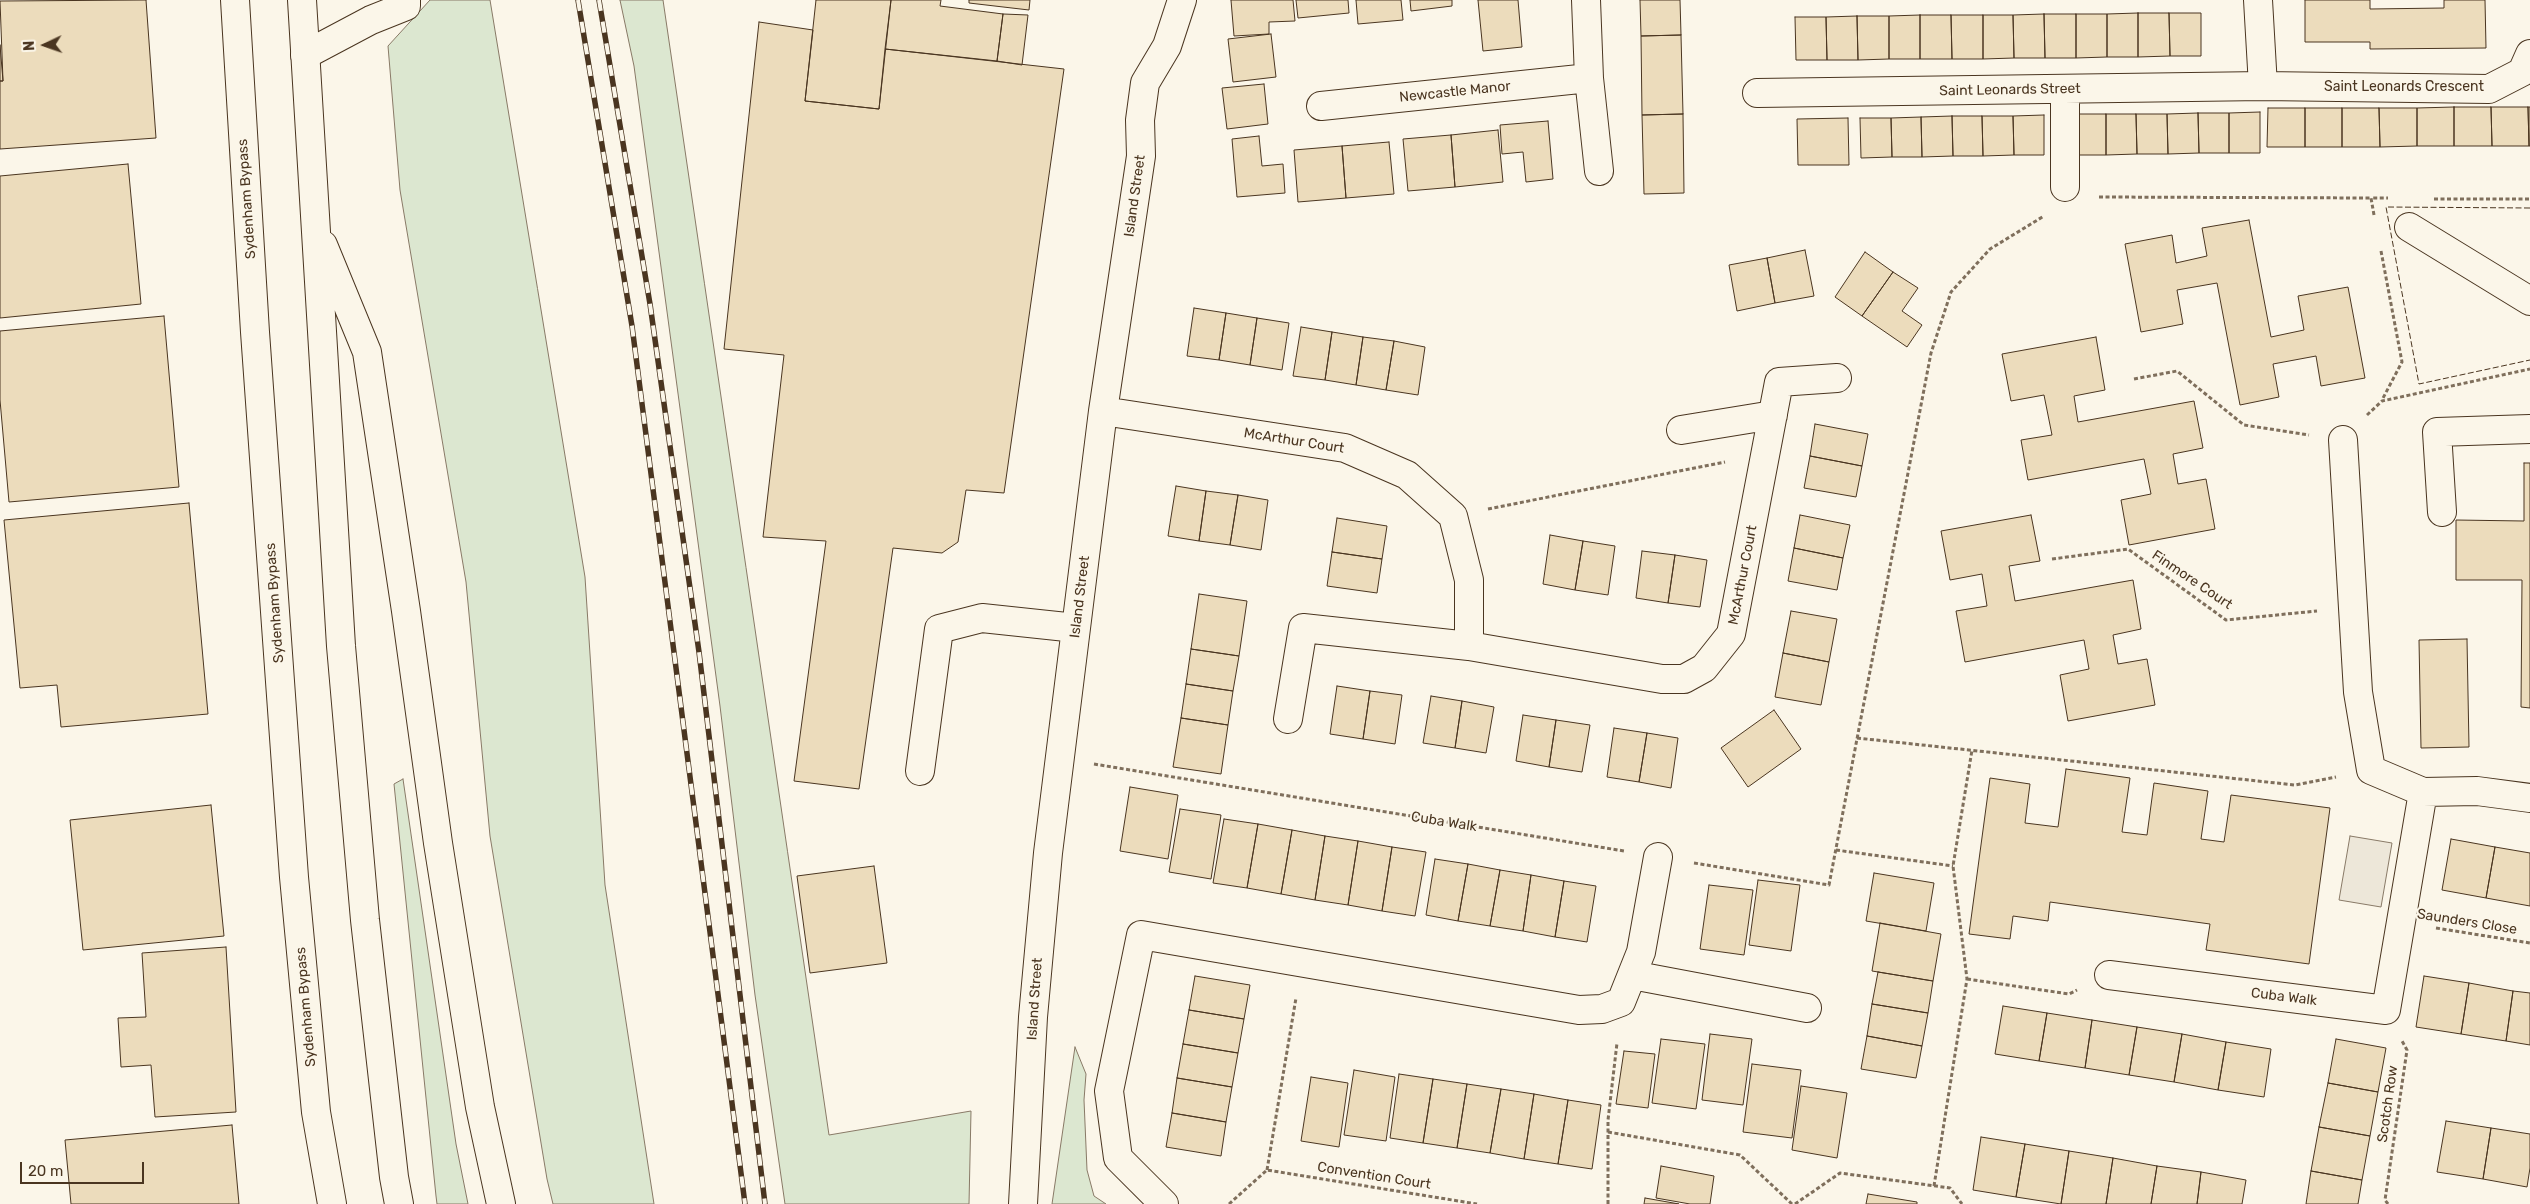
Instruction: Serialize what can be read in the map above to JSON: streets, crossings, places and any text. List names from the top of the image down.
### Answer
{
  "streets": {
    "main road": [
      "Saint Leonards Crescent",
      "Saint Leonards Street",
      "Newcastle Manor",
      "Island Street",
      "Sydenham Bypass",
      "McArthur Court",
      "Cuba Walk"
    ],
    "path": [
      "Finmore Court",
      "Saunders Close",
      "Scotch Row",
      "Convention Court"
    ]
  },
  "crossings": [
    ["Saint Leonards Crescent", "Saint Leonards Street"],
    ["Island Street", "McArthur Court"],
    ["Island Street", "Cuba Walk"],
    ["Cuba Walk", "Scotch Row"]
  ],
  "scale_bar": "20 m",
  "north": "left"
}
